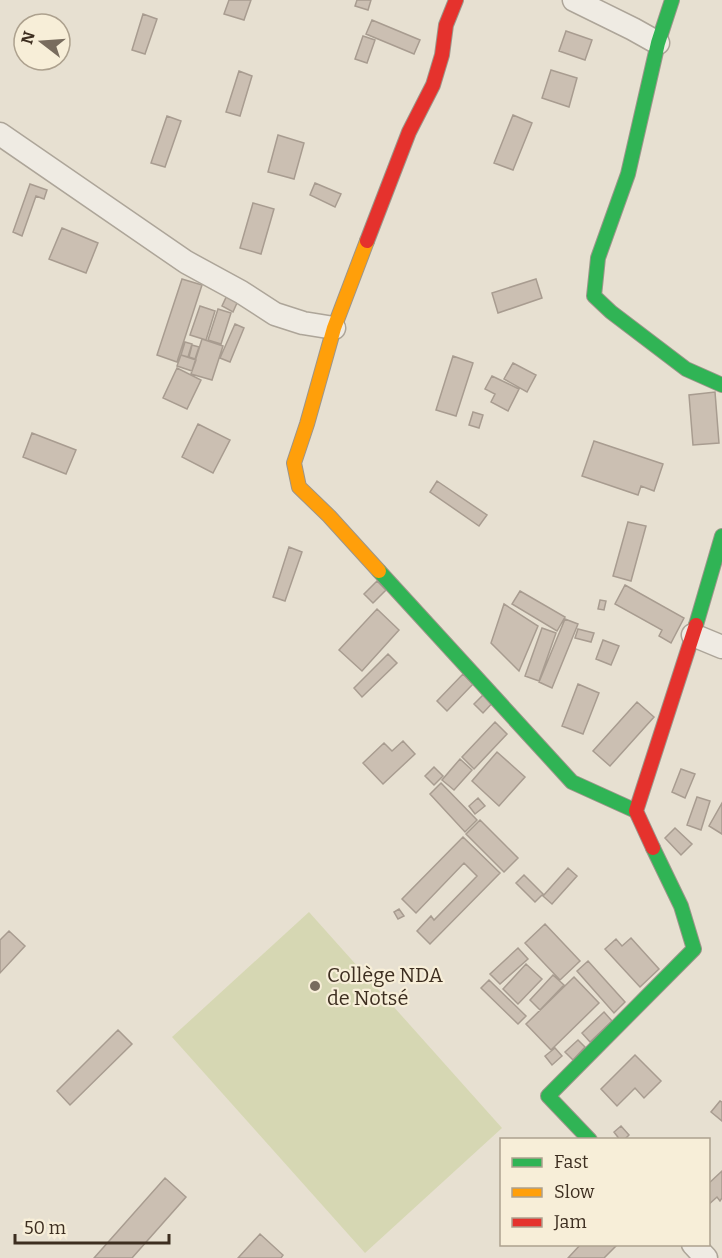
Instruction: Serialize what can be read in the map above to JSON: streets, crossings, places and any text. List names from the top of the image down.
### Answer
{
  "places": ["Collège NDA de Notsé"],
  "legend": ["Fast", "Slow", "Jam"],
  "scale_bar": "50 m",
  "north": "left"
}
